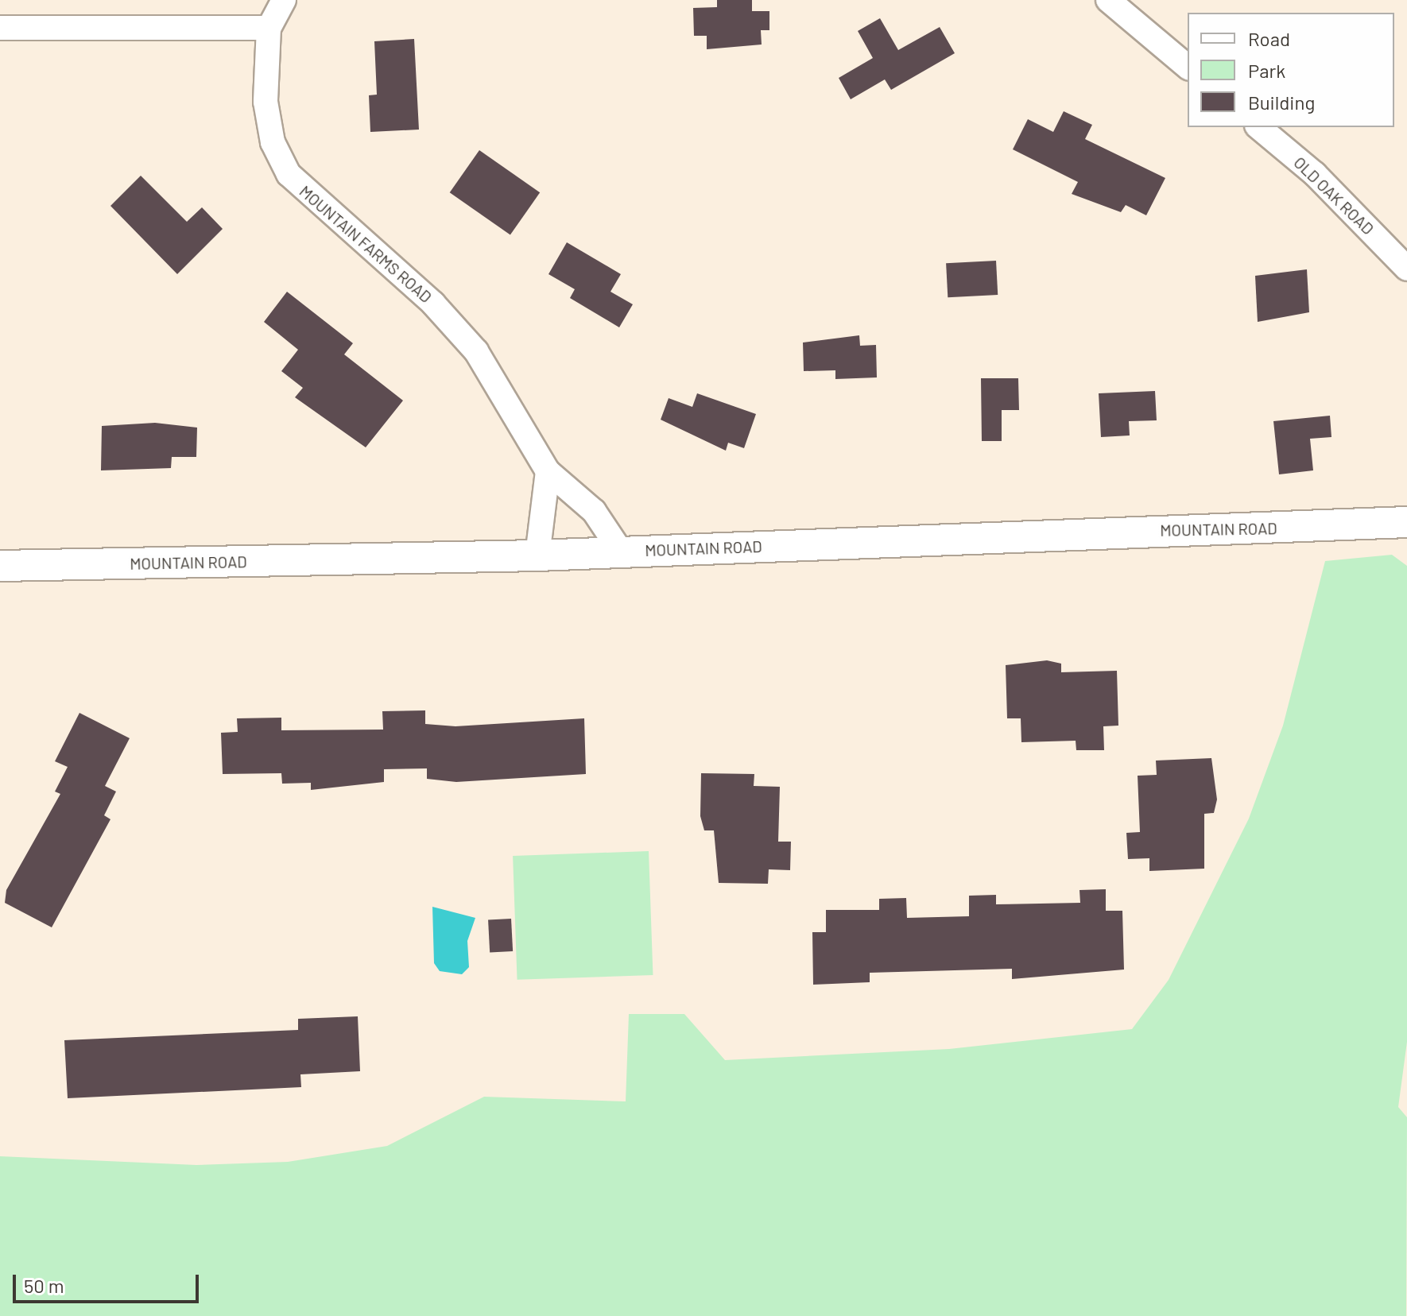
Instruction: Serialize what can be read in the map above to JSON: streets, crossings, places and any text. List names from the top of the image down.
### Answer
{
  "streets": {
    "main road": ["MOUNTAIN ROAD"],
    "street": ["OLD OAK ROAD", "MOUNTAIN FARMS ROAD"]
  },
  "crossings": [
    ["MOUNTAIN FARMS ROAD", "MOUNTAIN ROAD"]
  ],
  "legend": ["Road", "Park", "Building"],
  "scale_bar": "50 m"
}
